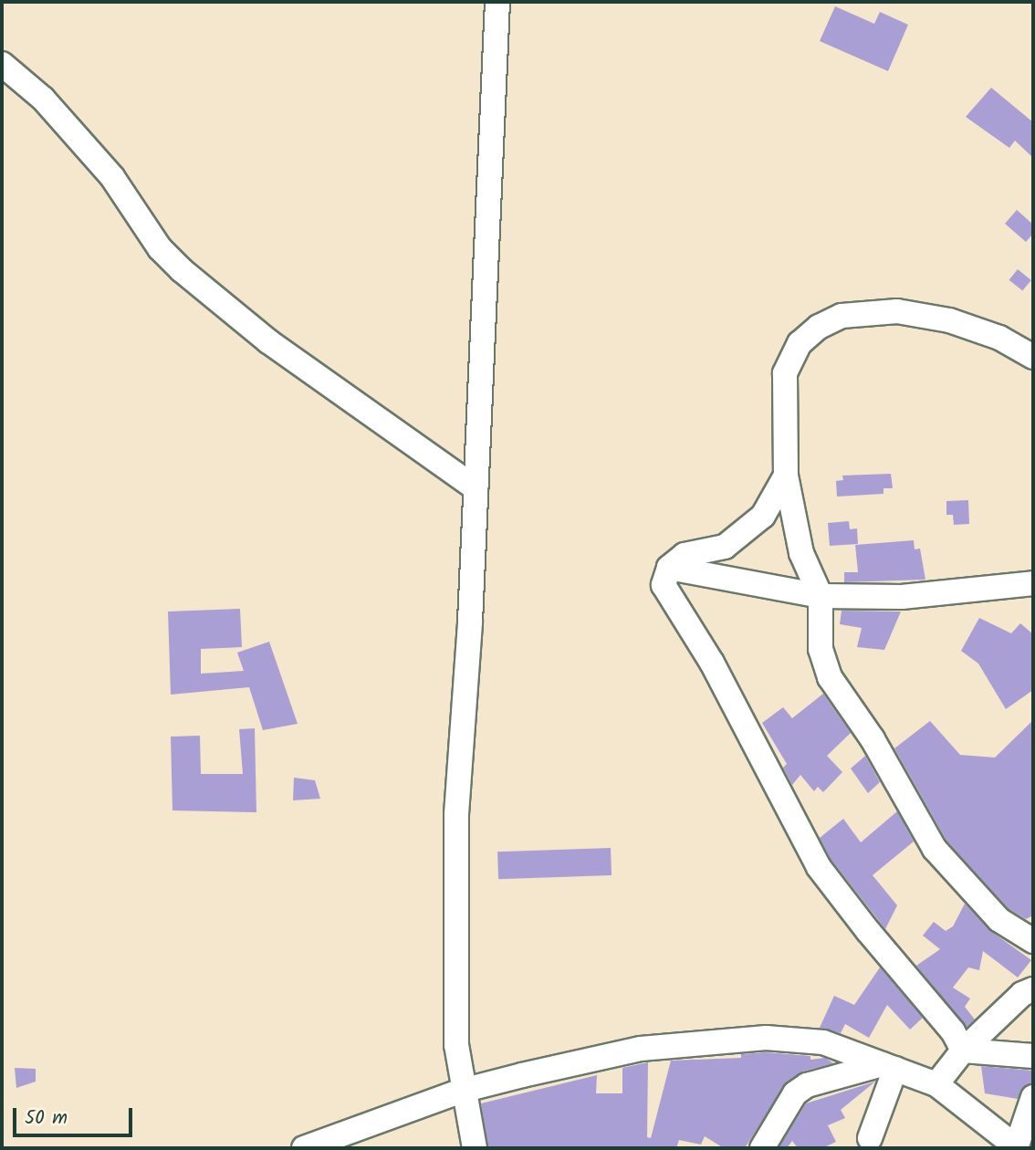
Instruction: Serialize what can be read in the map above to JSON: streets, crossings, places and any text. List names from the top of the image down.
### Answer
{
  "scale_bar": "50 m"
}
